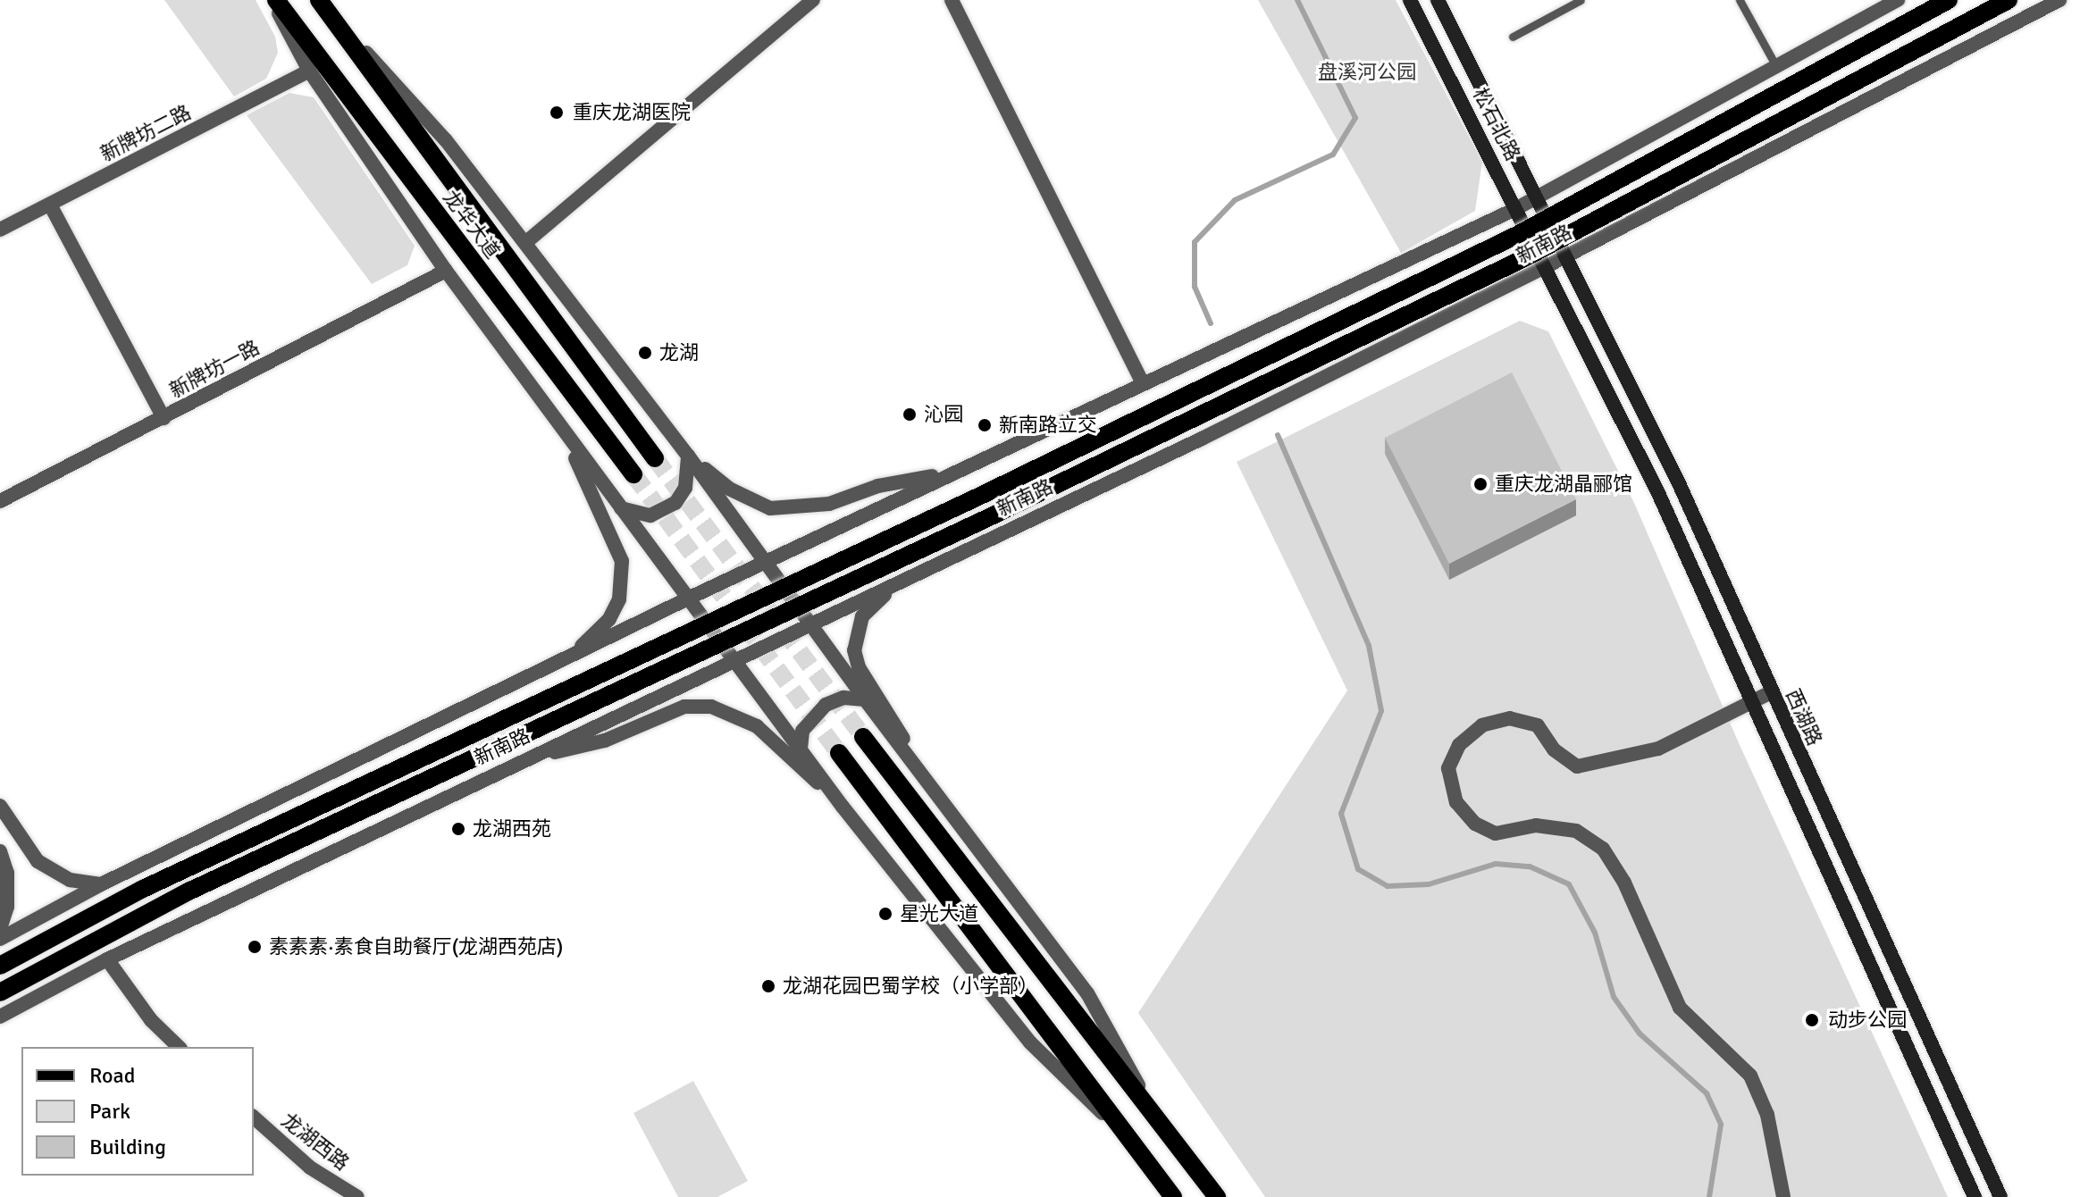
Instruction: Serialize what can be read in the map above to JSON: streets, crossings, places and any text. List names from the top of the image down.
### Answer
{
  "streets": {
    "main road": [
      "松石北路",
      "龙华大道",
      "新南路",
      "西湖路"
    ],
    "street": ["新牌坊二路", "新牌坊一路", "龙湖西路"]
  },
  "crossings": [
    ["松石北路", "新南路"],
    ["松石北路", "西湖路"],
    ["新南路", "西湖路"]
  ],
  "parks": ["盘溪河公园"],
  "places": [
    "重庆龙湖医院",
    "龙湖",
    "沁园",
    "新南路立交",
    "重庆龙湖晶郦馆",
    "龙湖西苑",
    "星光大道",
    "素素素·素食自助餐厅(龙湖西苑店)",
    "龙湖花园巴蜀学校（小学部）",
    "动步公园"
  ],
  "legend": ["Road", "Park", "Building"]
}
